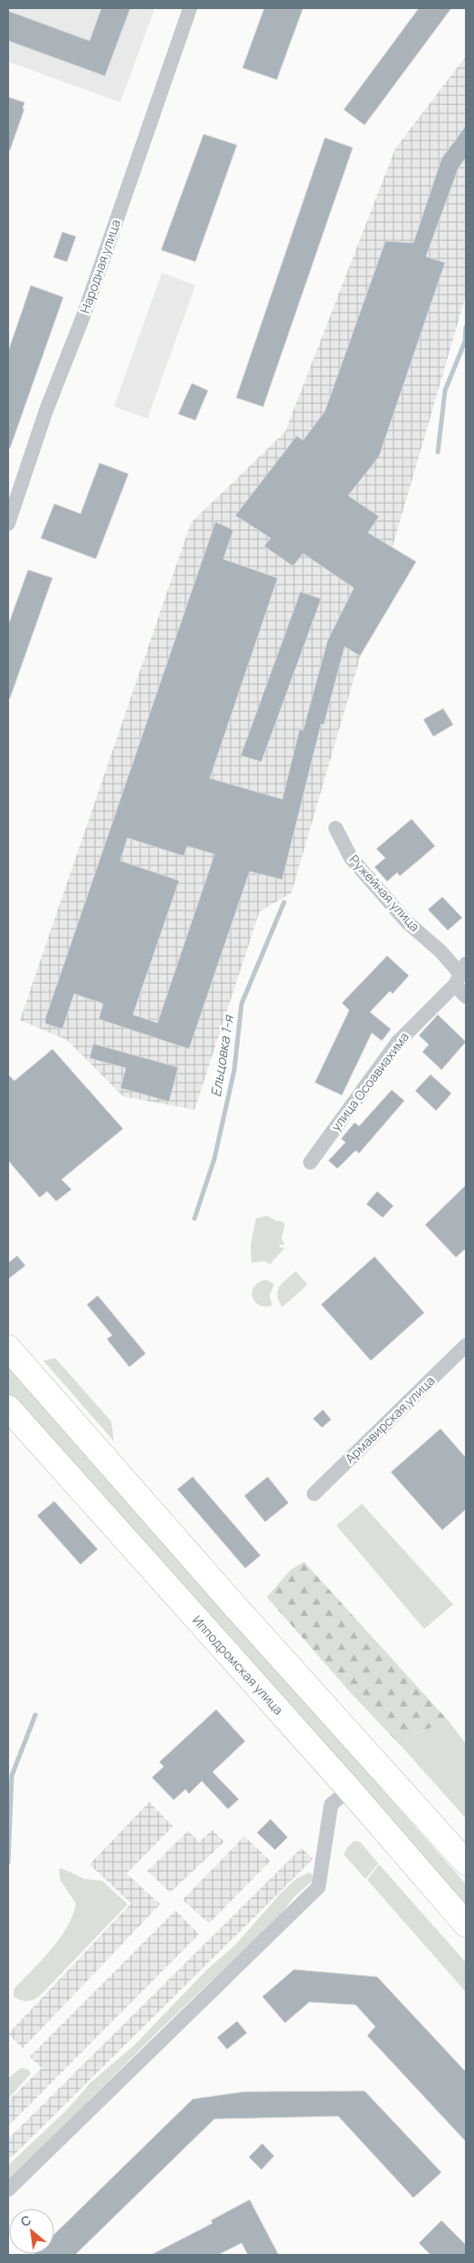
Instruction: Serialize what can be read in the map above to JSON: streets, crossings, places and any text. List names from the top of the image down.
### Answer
{
  "streets": {
    "highway": ["Ипподромская улица"],
    "street": [
      "Народная улица",
      "Ружейная улица",
      "улица Осоавиахима",
      "Армавирская улица"
    ]
  },
  "crossings": [
    ["Ружейная улица", "улица Осоавиахима"]
  ],
  "water": ["Ельцовка 1-я"],
  "north": "top left"
}
